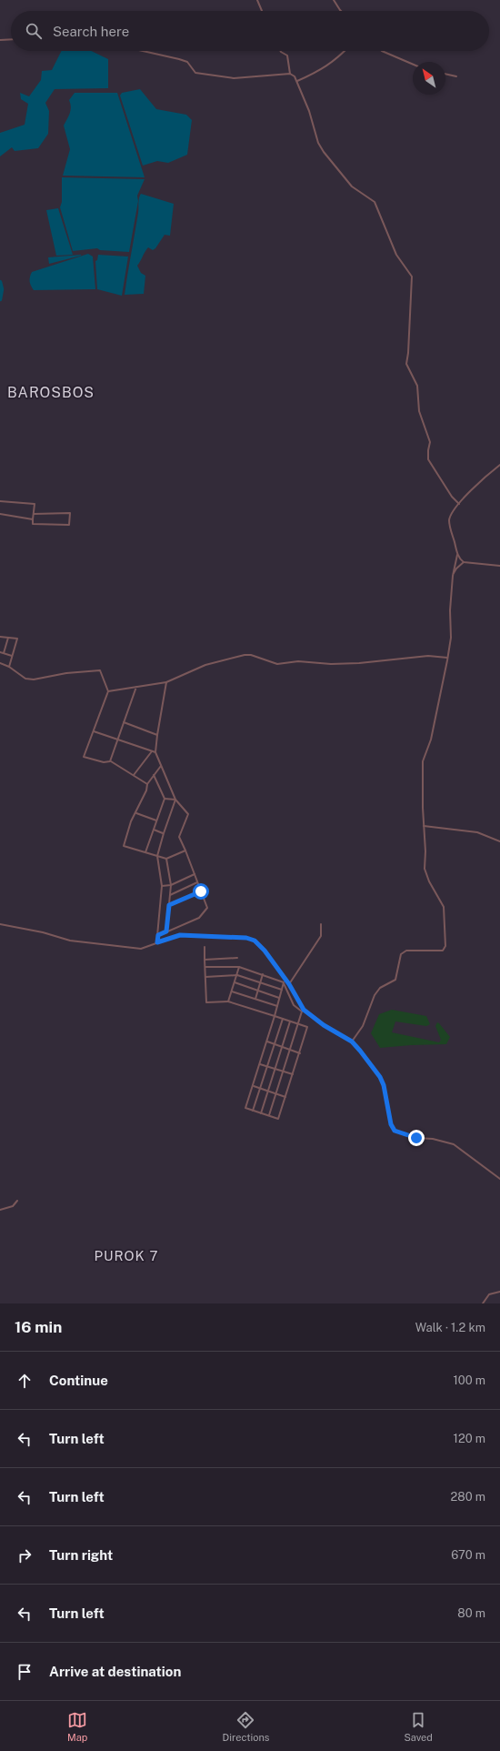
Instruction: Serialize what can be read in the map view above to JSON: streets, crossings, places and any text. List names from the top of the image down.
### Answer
{
  "districts": ["BAROSBOS", "PUROK 7"],
  "north": "top left",
  "page": {
    "search": "Search here",
    "heading": ["16 min", "Walk · 1.2 km"],
    "list": [
      ["Continue", "100 m"],
      ["Turn left", "120 m"],
      ["Turn left", "280 m"],
      ["Turn right", "670 m"],
      ["Turn left", "80 m"],
      "Arrive at destination"
    ],
    "nav": ["Map", "Directions", "Saved"]
  }
}
